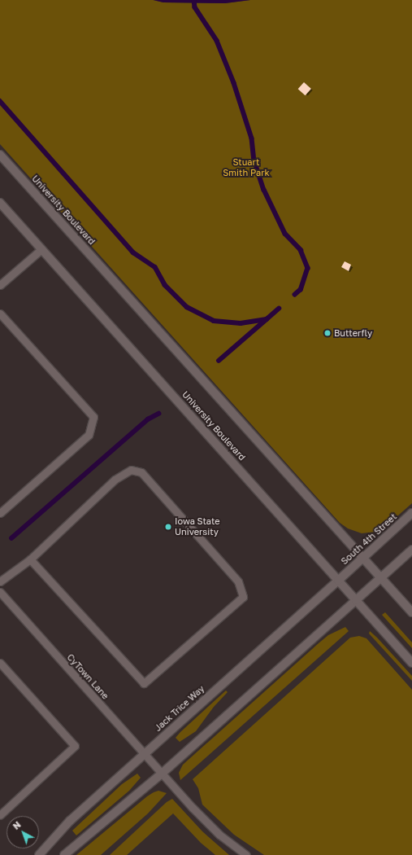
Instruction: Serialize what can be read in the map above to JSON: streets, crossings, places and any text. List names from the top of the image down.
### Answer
{
  "streets": {
    "main road": ["University Boulevard", "South 4th Street", "Jack Trice Way"],
    "lane": ["CyTown Lane"]
  },
  "crossings": [
    ["University Boulevard", "South 4th Street"],
    ["University Boulevard", "Jack Trice Way"],
    ["South 4th Street", "Jack Trice Way"],
    ["CyTown Lane", "Jack Trice Way"]
  ],
  "parks": ["Stuart Smith Park"],
  "places": ["Butterfly", "Iowa State University"],
  "north": "top left"
}
